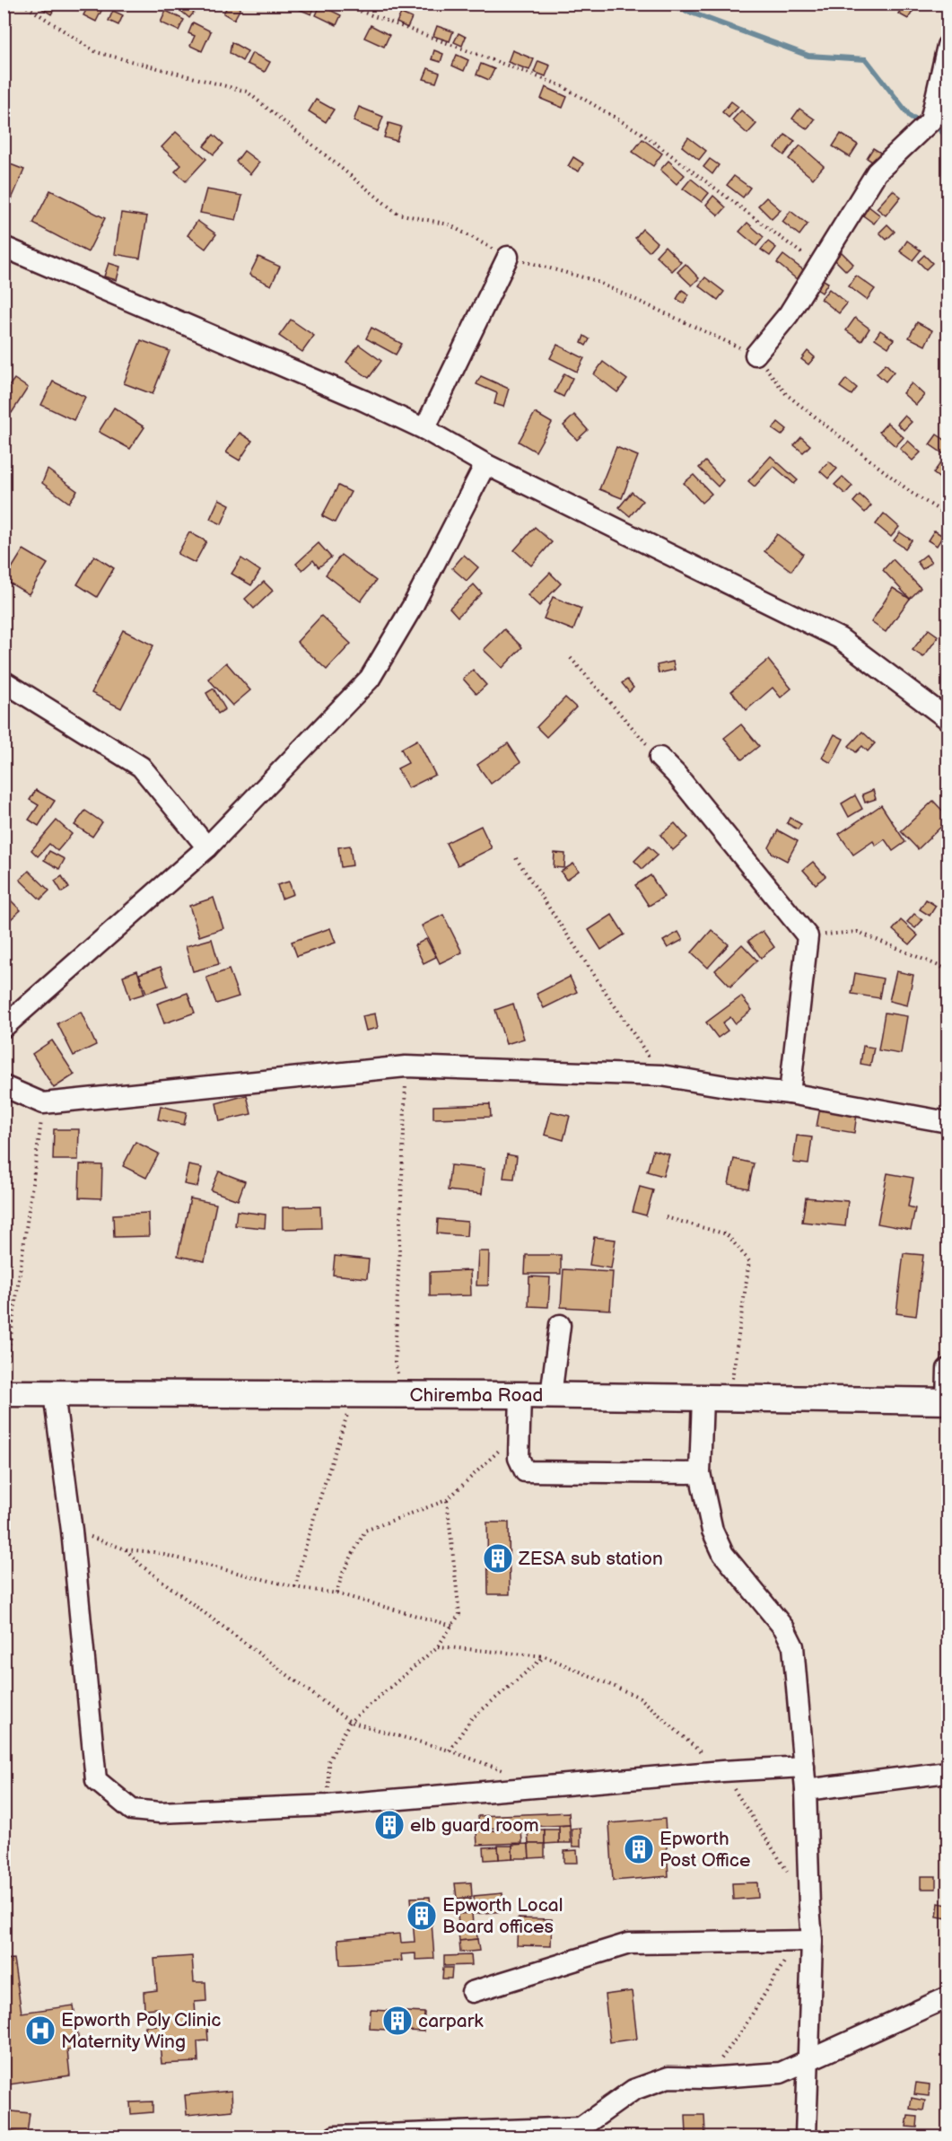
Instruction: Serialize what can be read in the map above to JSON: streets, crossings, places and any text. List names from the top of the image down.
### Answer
{
  "streets": {
    "main road": ["Chiremba Road"]
  },
  "places": {
    "building": [
      "ZESA sub station",
      "elb guard room",
      "Epworth Post Office",
      "Epworth Local Board offices",
      "carpark"
    ],
    "hospital": ["Epworth Poly Clinic Maternity Wing"]
  }
}
